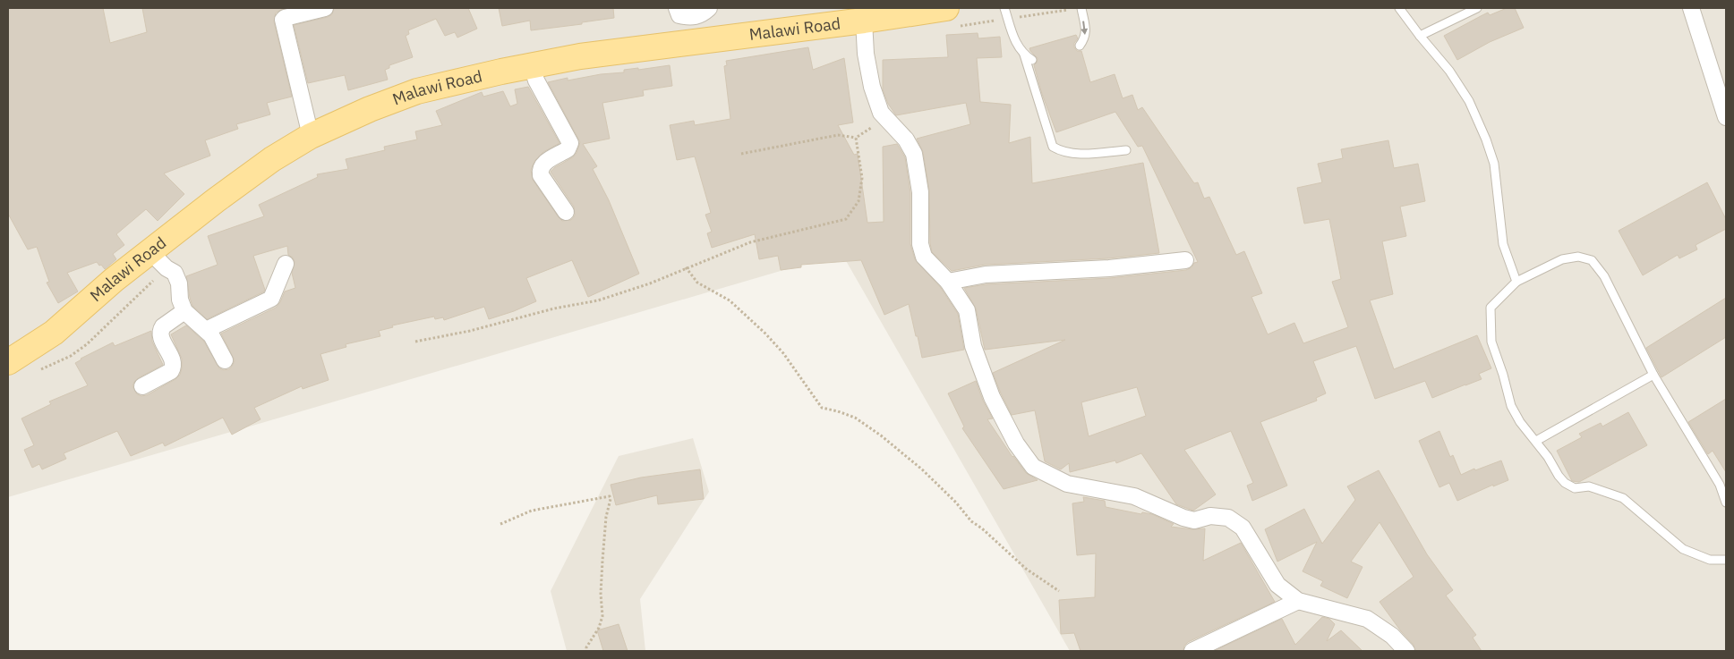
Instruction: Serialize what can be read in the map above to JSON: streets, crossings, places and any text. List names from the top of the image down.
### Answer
{
  "streets": {
    "main road": ["Malawi Road"]
  }
}
